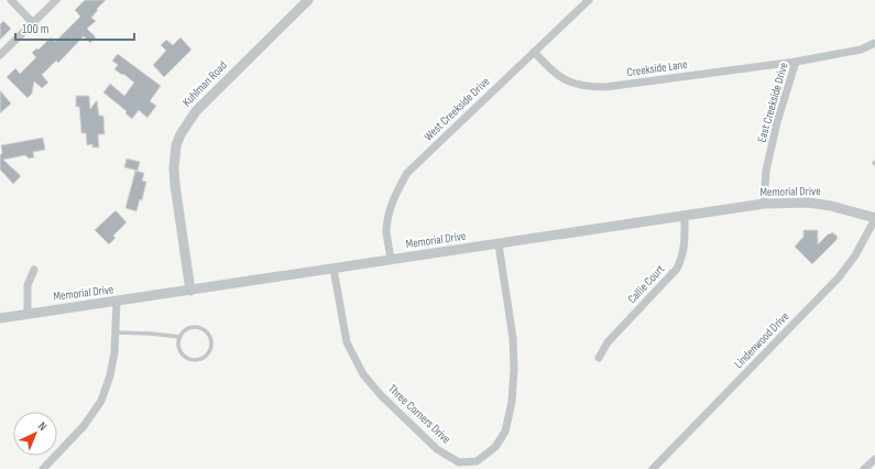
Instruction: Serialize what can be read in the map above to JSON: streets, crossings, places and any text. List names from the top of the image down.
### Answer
{
  "streets": {
    "street": [
      "Creekside Lane",
      "Kuhlman Road",
      "East Creekside Drive",
      "West Creekside Drive",
      "Memorial Drive",
      "Callie Court",
      "Lindenwood Drive",
      "Three Corners Drive"
    ]
  },
  "crossings": [
    ["Creekside Lane", "East Creekside Drive"],
    ["Creekside Lane", "West Creekside Drive"],
    ["Kuhlman Road", "Memorial Drive"],
    ["East Creekside Drive", "Memorial Drive"],
    ["West Creekside Drive", "Memorial Drive"],
    ["Memorial Drive", "Callie Court"],
    ["Memorial Drive", "Lindenwood Drive"],
    ["Memorial Drive", "Three Corners Drive"]
  ],
  "scale_bar": "100 m",
  "north": "top right"
}
